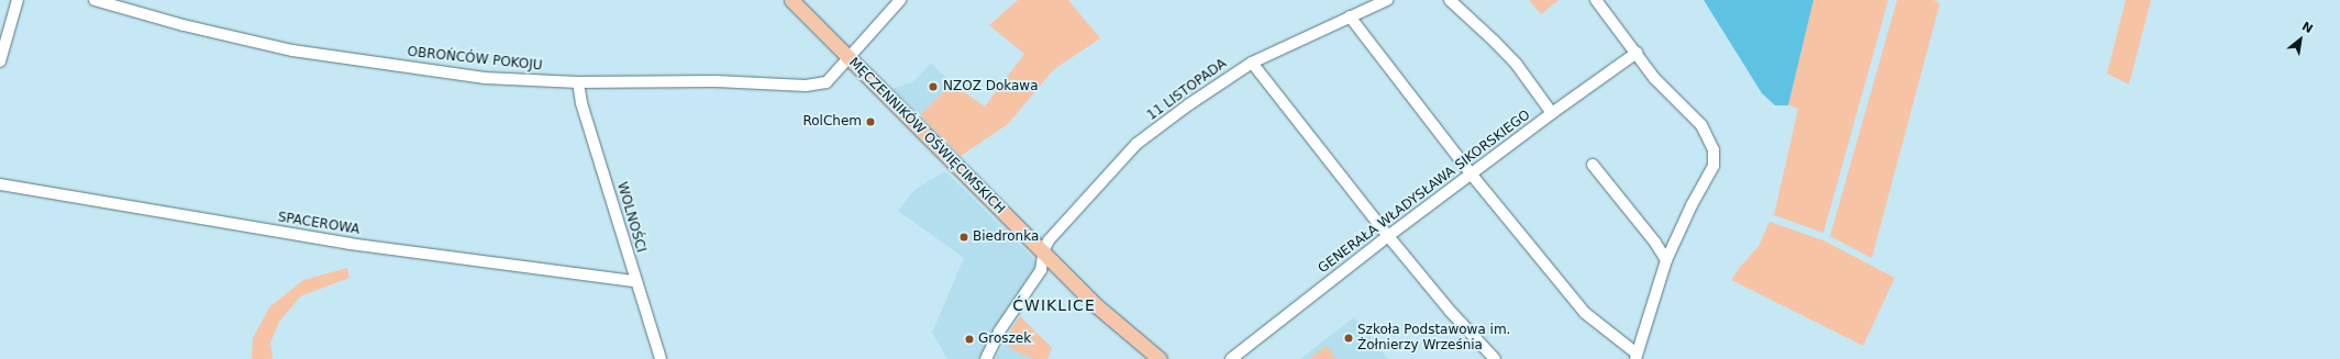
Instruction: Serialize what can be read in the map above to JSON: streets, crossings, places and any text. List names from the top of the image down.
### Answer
{
  "streets": {
    "main road": ["MĘCZENNIKÓW OŚWIĘCIMSKICH"],
    "street": [
      "OBROŃCÓW POKOJU",
      "11 LISTOPADA",
      "GENERAŁA WŁADYSŁAWA SIKORSKIEGO",
      "WOLNOŚCI",
      "SPACEROWA"
    ]
  },
  "crossings": [
    ["OBROŃCÓW POKOJU", "MĘCZENNIKÓW OŚWIĘCIMSKICH"],
    ["OBROŃCÓW POKOJU", "WOLNOŚCI"],
    ["11 LISTOPADA", "MĘCZENNIKÓW OŚWIĘCIMSKICH"],
    ["WOLNOŚCI", "SPACEROWA"]
  ],
  "districts": ["ĆWIKLICE"],
  "places": [
    "NZOZ Dokawa",
    "RolChem",
    "Biedronka",
    "Szkoła Podstawowa im. Żołnierzy Września",
    "Groszek"
  ],
  "north": "top right"
}
